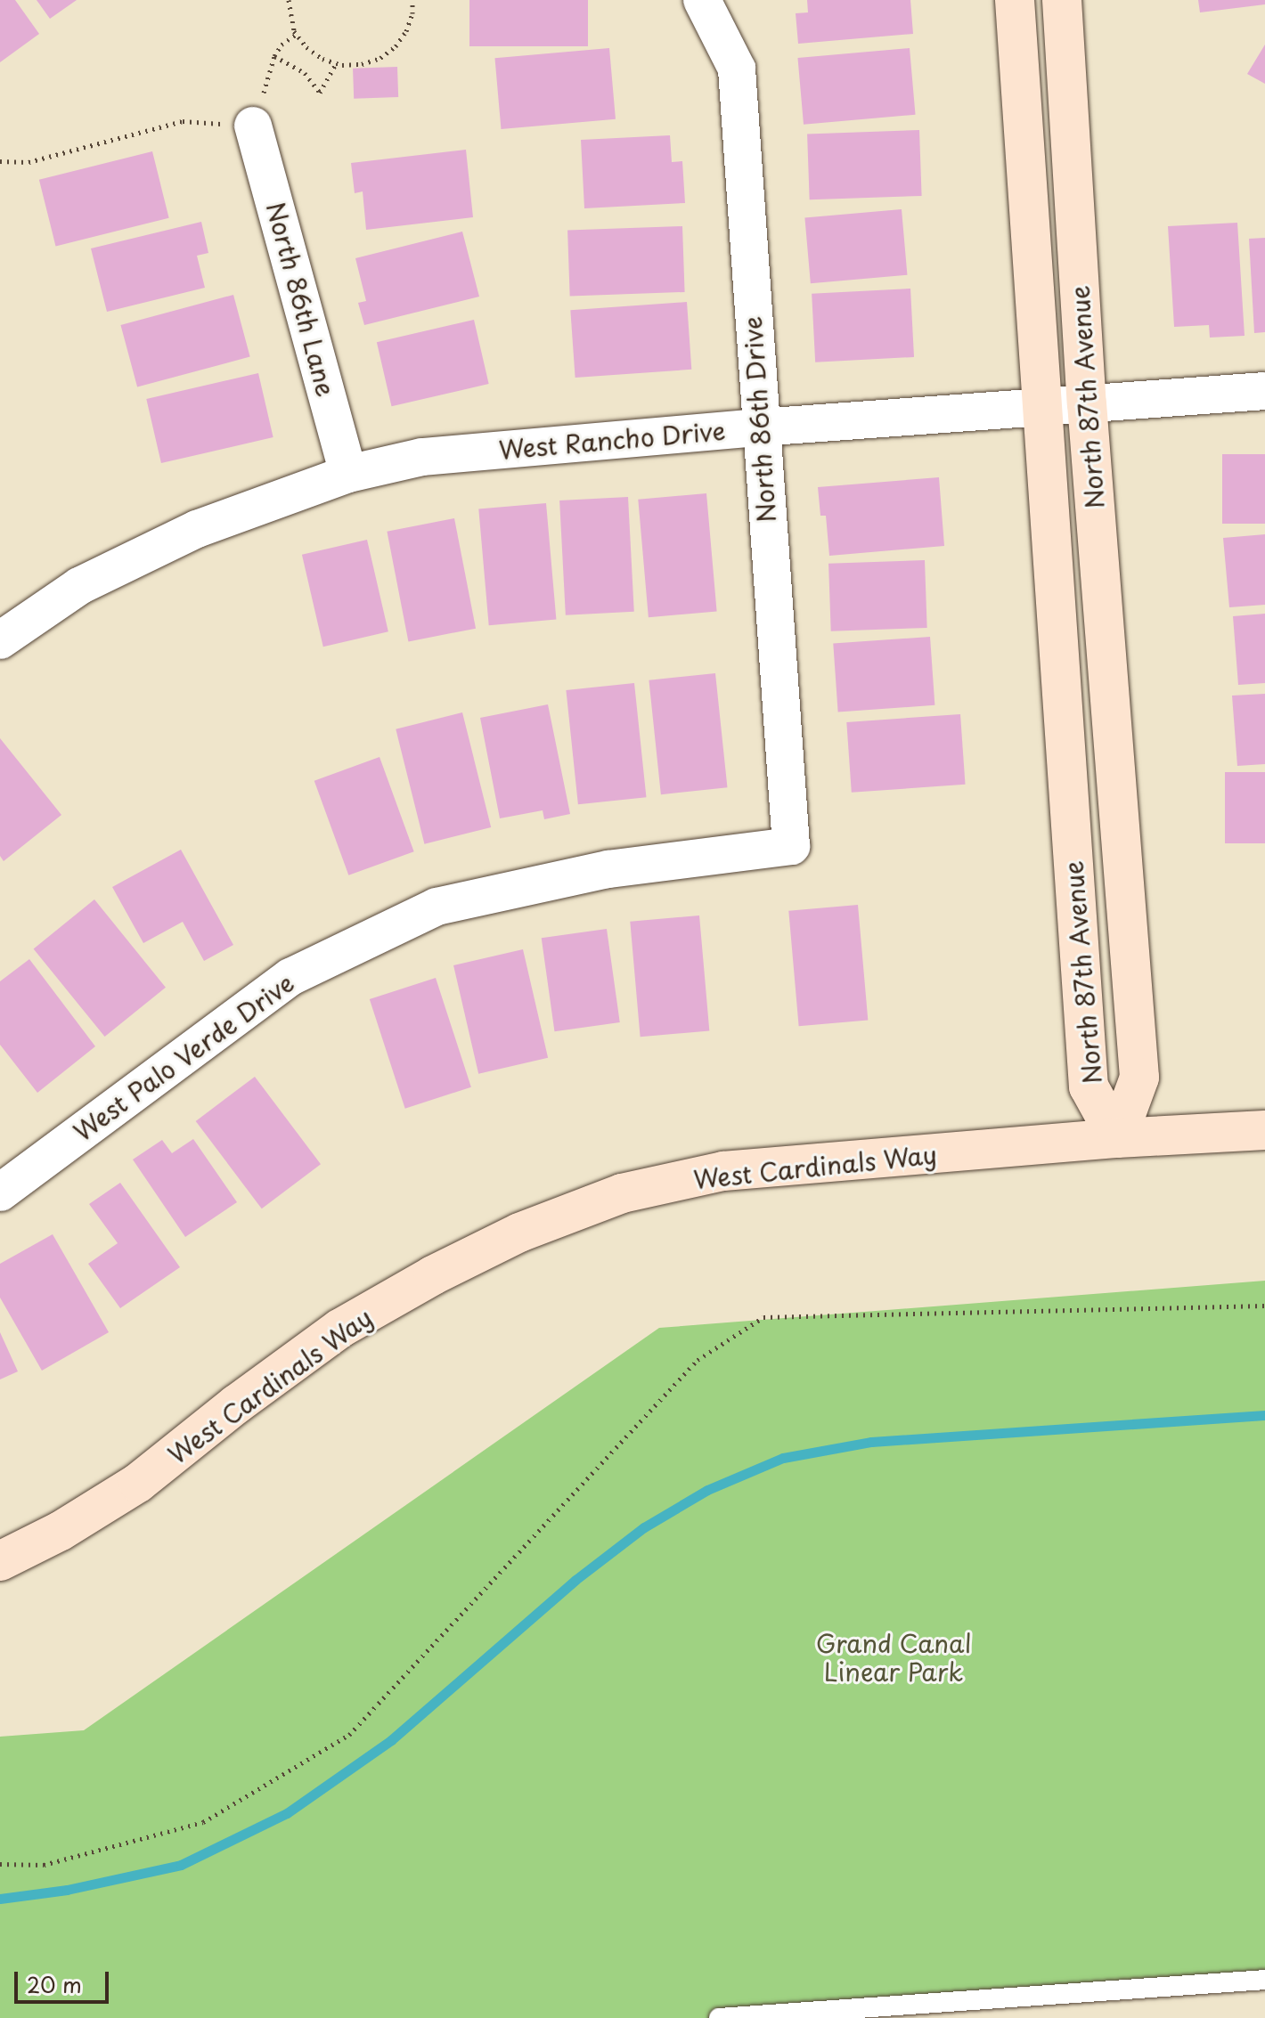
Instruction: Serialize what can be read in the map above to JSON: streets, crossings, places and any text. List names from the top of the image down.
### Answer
{
  "streets": {
    "street": [
      "North 86th Lane",
      "North 87th Avenue",
      "North 86th Drive",
      "West Rancho Drive",
      "West Palo Verde Drive",
      "West Cardinals Way"
    ]
  },
  "crossings": [
    ["North 86th Lane", "West Rancho Drive"],
    ["North 87th Avenue", "West Rancho Drive"],
    ["North 87th Avenue", "West Cardinals Way"],
    ["North 86th Drive", "West Rancho Drive"],
    ["North 86th Drive", "West Palo Verde Drive"]
  ],
  "parks": ["Grand Canal Linear Park"],
  "scale_bar": "20 m"
}
